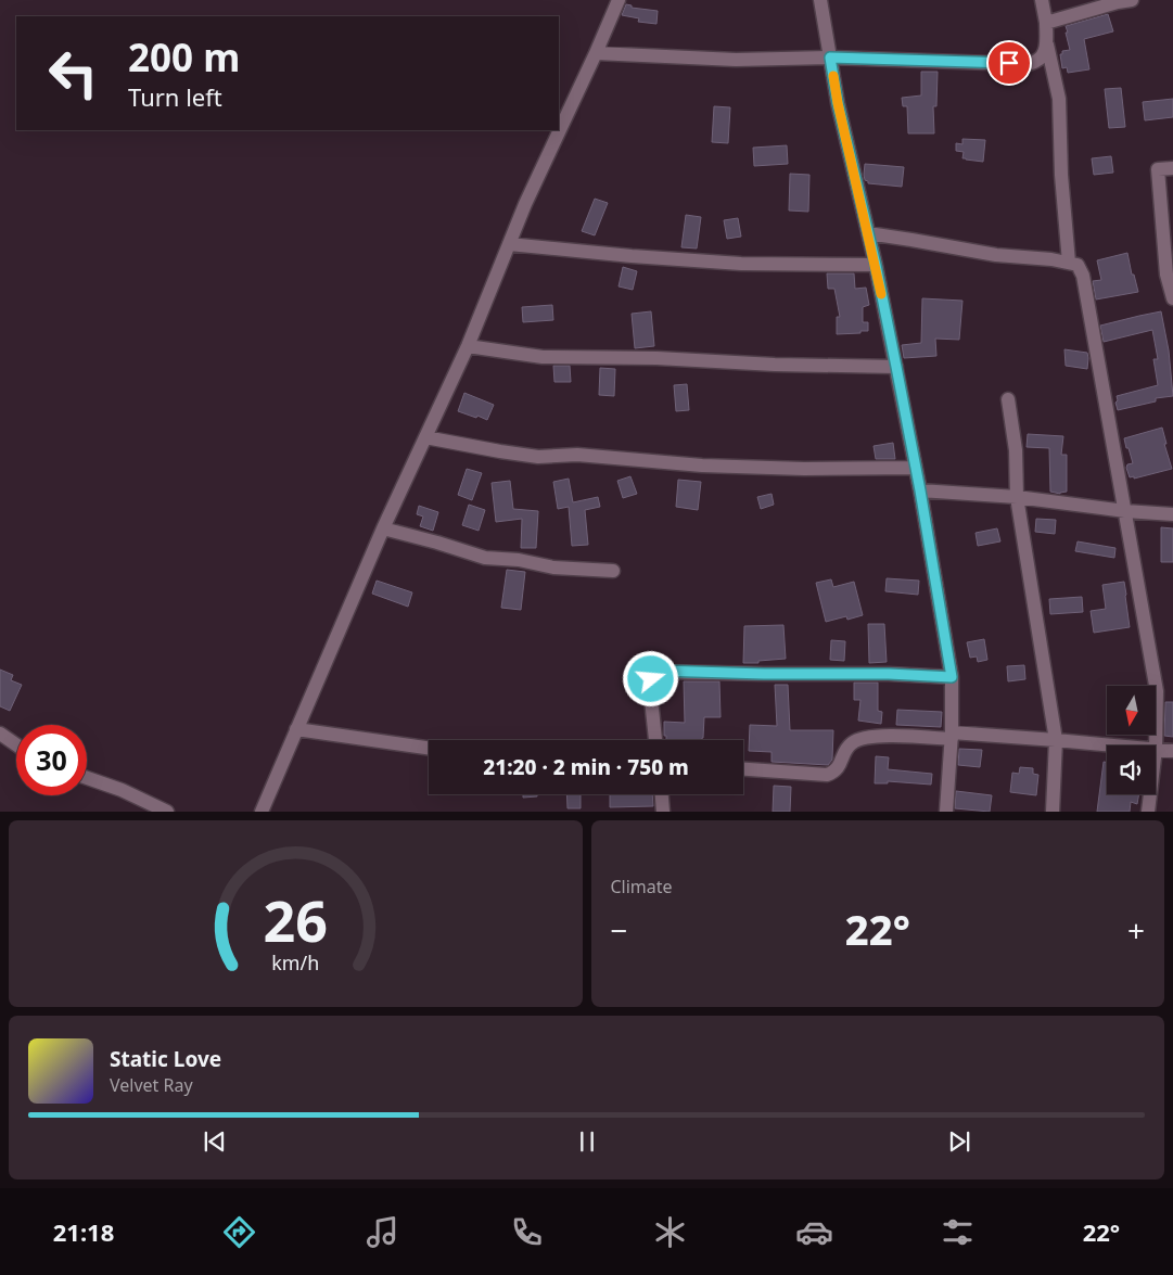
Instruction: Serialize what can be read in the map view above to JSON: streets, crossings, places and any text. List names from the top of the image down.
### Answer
{
  "north": "bottom",
  "page": {
    "turn": ["200 m", "Turn left"],
    "limit": "30",
    "trip": "21:20 · 2 min · 750 m",
    "tile": "Climate",
    "heat": ["−", "22°", "+"],
    "song": ["Static Love", "Velvet Ray"],
    "tabs": ["21:18", "22°"],
    "gauge": ["26", "km/h"]
  }
}
